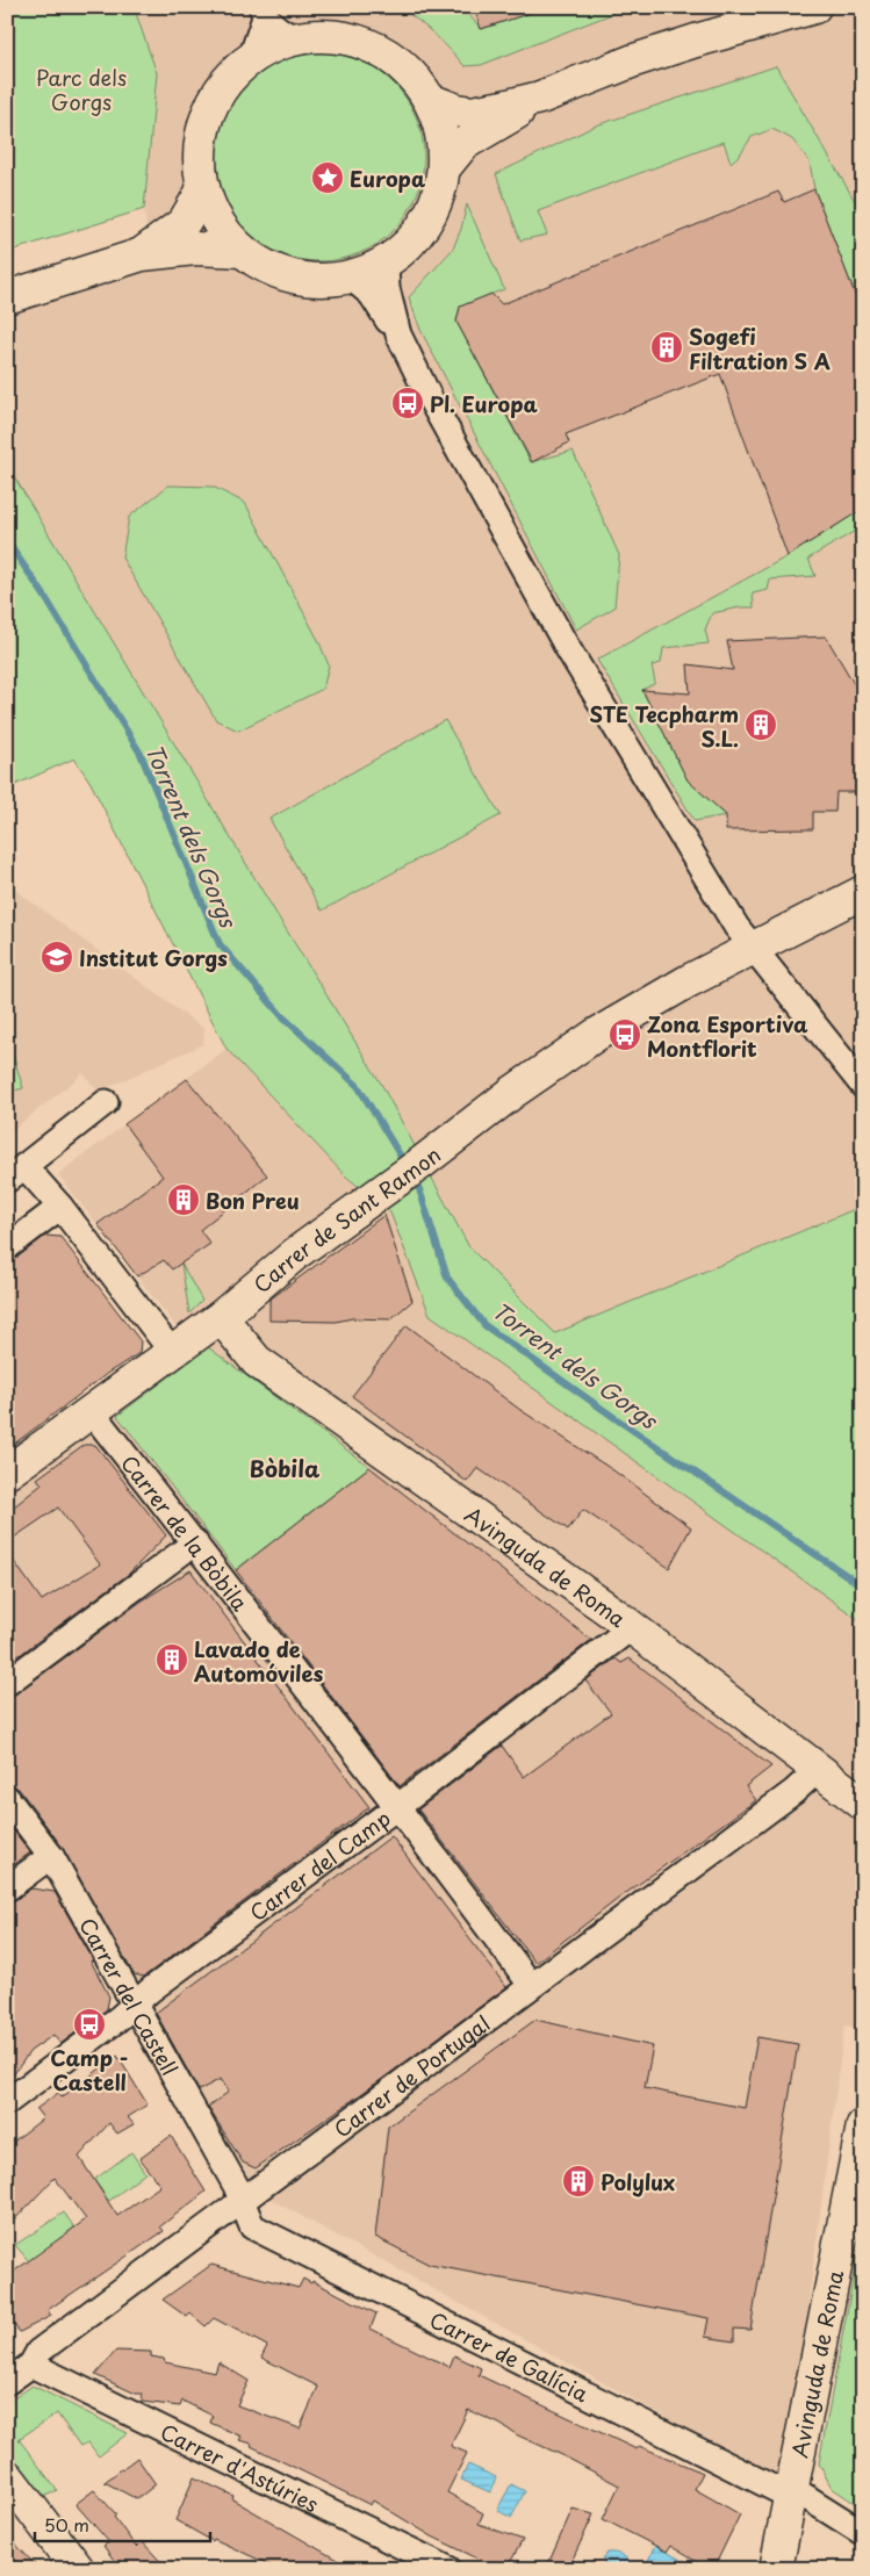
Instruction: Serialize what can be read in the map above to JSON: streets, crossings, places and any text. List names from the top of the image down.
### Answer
{
  "streets": {
    "street": [
      "Carrer de Sant Ramon",
      "Carrer de la Bòbila",
      "Avinguda de Roma",
      "Carrer del Camp",
      "Carrer del Castell",
      "Carrer de Portugal",
      "Carrer de Galícia",
      "Carrer d'Astúries"
    ]
  },
  "crossings": [
    ["Carrer de Sant Ramon", "Carrer de la Bòbila"],
    ["Carrer de Sant Ramon", "Avinguda de Roma"],
    ["Carrer de la Bòbila", "Carrer del Camp"],
    ["Carrer de la Bòbila", "Carrer de Portugal"],
    ["Avinguda de Roma", "Carrer del Camp"],
    ["Avinguda de Roma", "Carrer de Portugal"],
    ["Avinguda de Roma", "Carrer de Galícia"],
    ["Carrer del Camp", "Carrer del Castell"],
    ["Carrer del Castell", "Carrer de Portugal"],
    ["Carrer del Castell", "Carrer de Galícia"],
    ["Carrer de Portugal", "Carrer de Galícia"],
    ["Carrer de Portugal", "Carrer d'Astúries"]
  ],
  "districts": ["Bòbila"],
  "water": ["Torrent dels Gorgs"],
  "parks": ["Parc dels Gorgs"],
  "places": {
    "place": ["Europa"],
    "building": [
      "Sogefi Filtration S A",
      "STE Tecpharm S.L.",
      "Bon Preu",
      "Lavado de Automóviles",
      "Polylux"
    ],
    "bus stop": ["Pl. Europa", "Zona Esportiva Montflorit", "Camp - Castell"],
    "school or university": ["Institut Gorgs"]
  },
  "scale_bar": "50 m"
}
